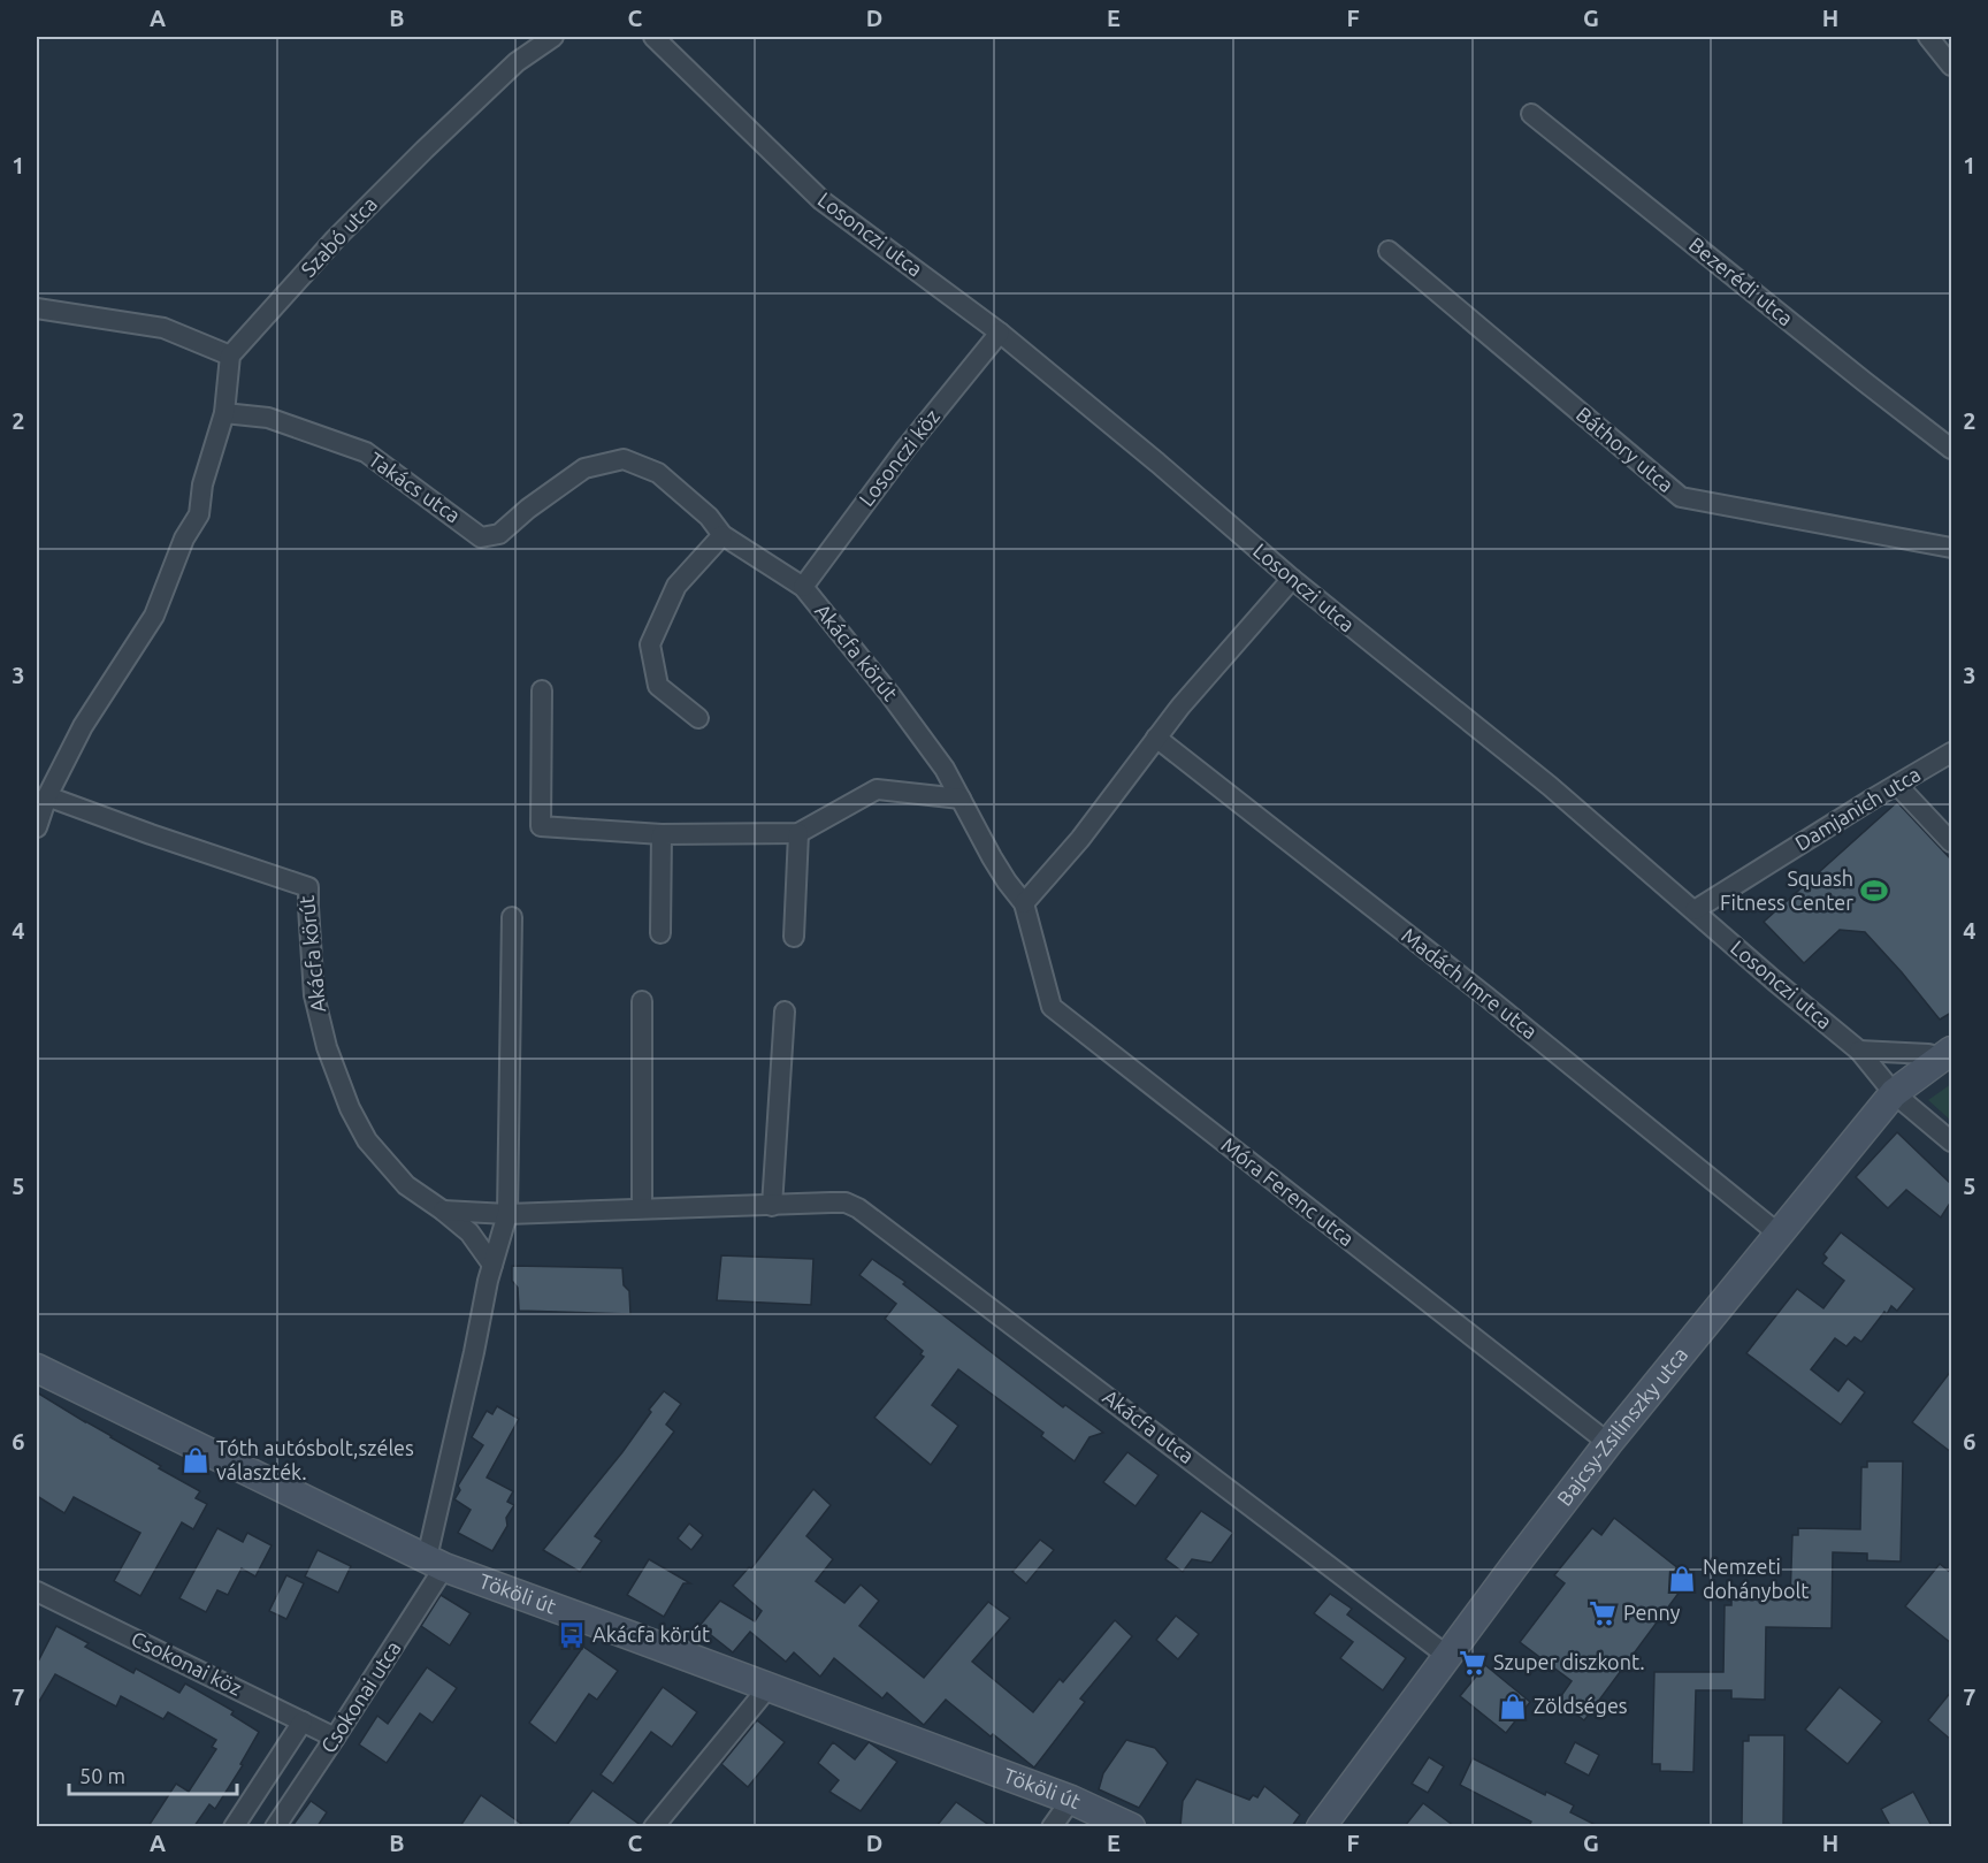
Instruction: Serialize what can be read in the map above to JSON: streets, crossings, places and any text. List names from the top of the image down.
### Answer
{
  "streets": {
    "street": [
      "Losonczi utca",
      "Szabó utca",
      "Bezerédi utca",
      "Báthory utca",
      "Losonczi köz",
      "Takács utca",
      "Akácfa körút",
      "Damjanich utca",
      "Madách Imre utca",
      "Móra Ferenc utca",
      "Akácfa utca",
      "Bajcsy-Zsilinszky utca",
      "Tököli út",
      "Csokonai köz",
      "Csokonai utca"
    ]
  },
  "crossings": [
    ["Losonczi utca", "Losonczi köz"],
    ["Losonczi utca", "Damjanich utca"],
    ["Losonczi utca", "Bajcsy-Zsilinszky utca"],
    ["Losonczi köz", "Akácfa körút"],
    ["Takács utca", "Akácfa körút"],
    ["Akácfa körút", "Móra Ferenc utca"],
    ["Madách Imre utca", "Bajcsy-Zsilinszky utca"],
    ["Móra Ferenc utca", "Bajcsy-Zsilinszky utca"],
    ["Akácfa utca", "Bajcsy-Zsilinszky utca"],
    ["Tököli út", "Csokonai utca"],
    ["Csokonai köz", "Csokonai utca"]
  ],
  "places": {
    "sports": ["Squash Fitness Center"],
    "shop": ["Tóth autósbolt,széles választék.", "Nemzeti dohánybolt", "Zöldséges"],
    "supermarket": ["Penny", "Szuper diszkont."],
    "bus stop": ["Akácfa körút"]
  },
  "scale_bar": "50 m",
  "grid": {
    "columns": [
      "A",
      "B",
      "C",
      "D",
      "E",
      "F",
      "G",
      "H"
    ],
    "rows": [
      "1",
      "2",
      "3",
      "4",
      "5",
      "6",
      "7"
    ]
  }
}
